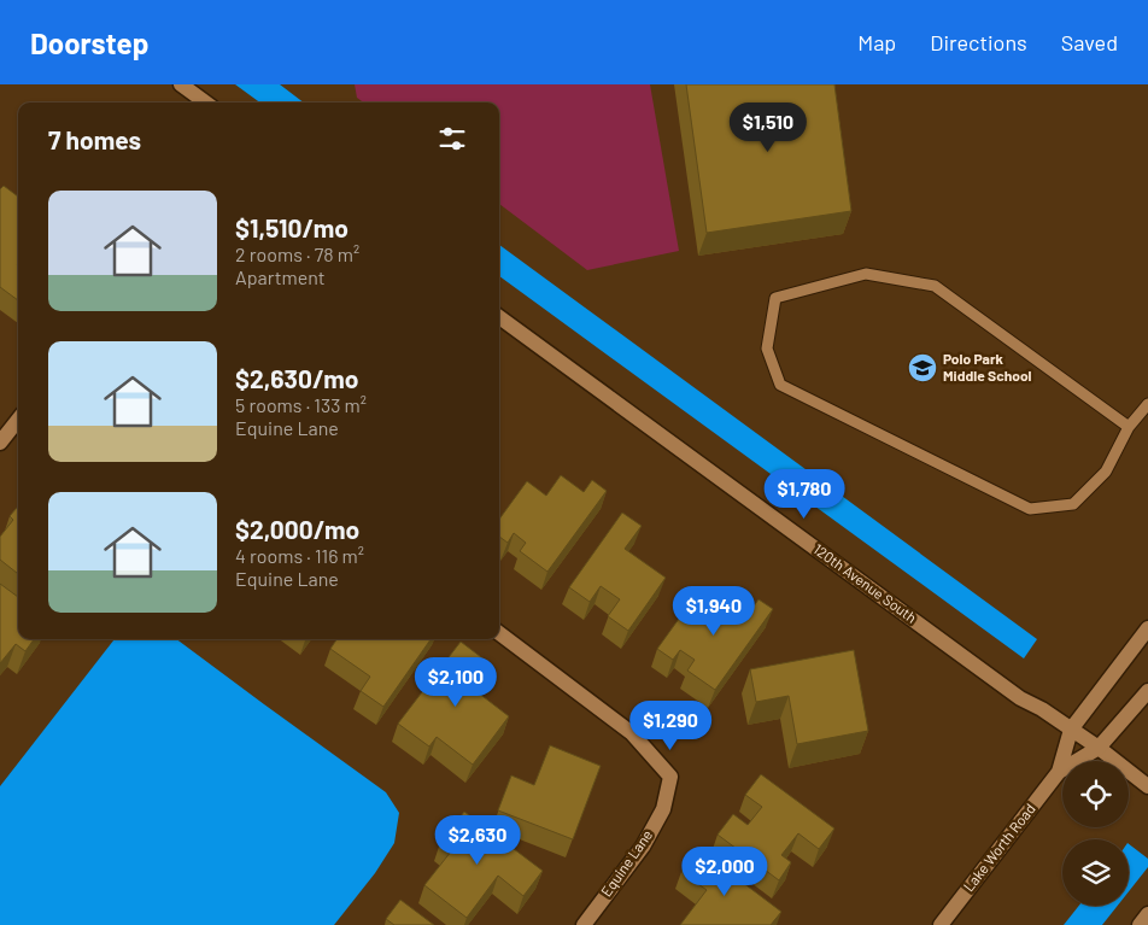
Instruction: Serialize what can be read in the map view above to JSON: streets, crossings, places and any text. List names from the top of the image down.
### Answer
{
  "streets": {
    "street": ["120th Avenue South", "Lake Worth Road", "Equine Lane"]
  },
  "crossings": [
    ["120th Avenue South", "Lake Worth Road"]
  ],
  "places": {
    "school or university": ["Polo Park Middle School"]
  },
  "page": {
    "header": "Doorstep",
    "nav": ["Map", "Directions", "Saved"],
    "price": [
      "$1,510",
      "$1,780",
      "$1,940",
      "$2,100",
      "$1,290",
      "$2,630",
      "$2,000"
    ],
    "heading": "7 homes",
    "list": [
      {
        "name": "$1,510/mo",
        "note": "2 rooms · 78 m² · Apartment"
      },
      {
        "name": "$2,630/mo",
        "note": "5 rooms · 133 m² · Equine Lane"
      },
      {
        "name": "$2,000/mo",
        "note": "4 rooms · 116 m² · Equine Lane"
      }
    ]
  }
}
